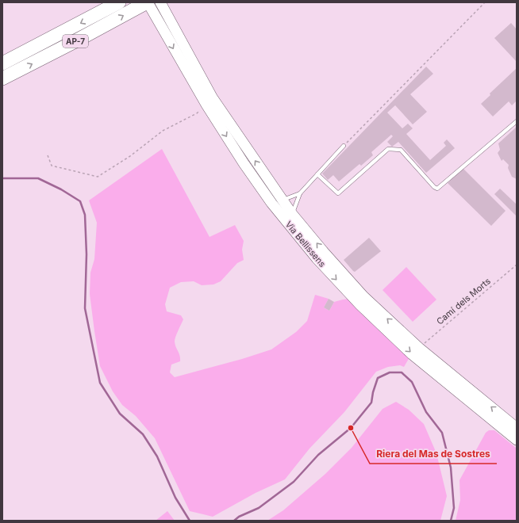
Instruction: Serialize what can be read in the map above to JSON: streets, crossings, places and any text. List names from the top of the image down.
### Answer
{
  "streets": {
    "highway": ["AP-7"],
    "main road": ["Via Bellissens"],
    "path": ["Camí dels Morts"]
  },
  "crossings": [
    ["AP-7", "Via Bellissens"],
    ["Via Bellissens", "Camí dels Morts"]
  ],
  "places": ["Riera del Mas de Sostres"]
}
